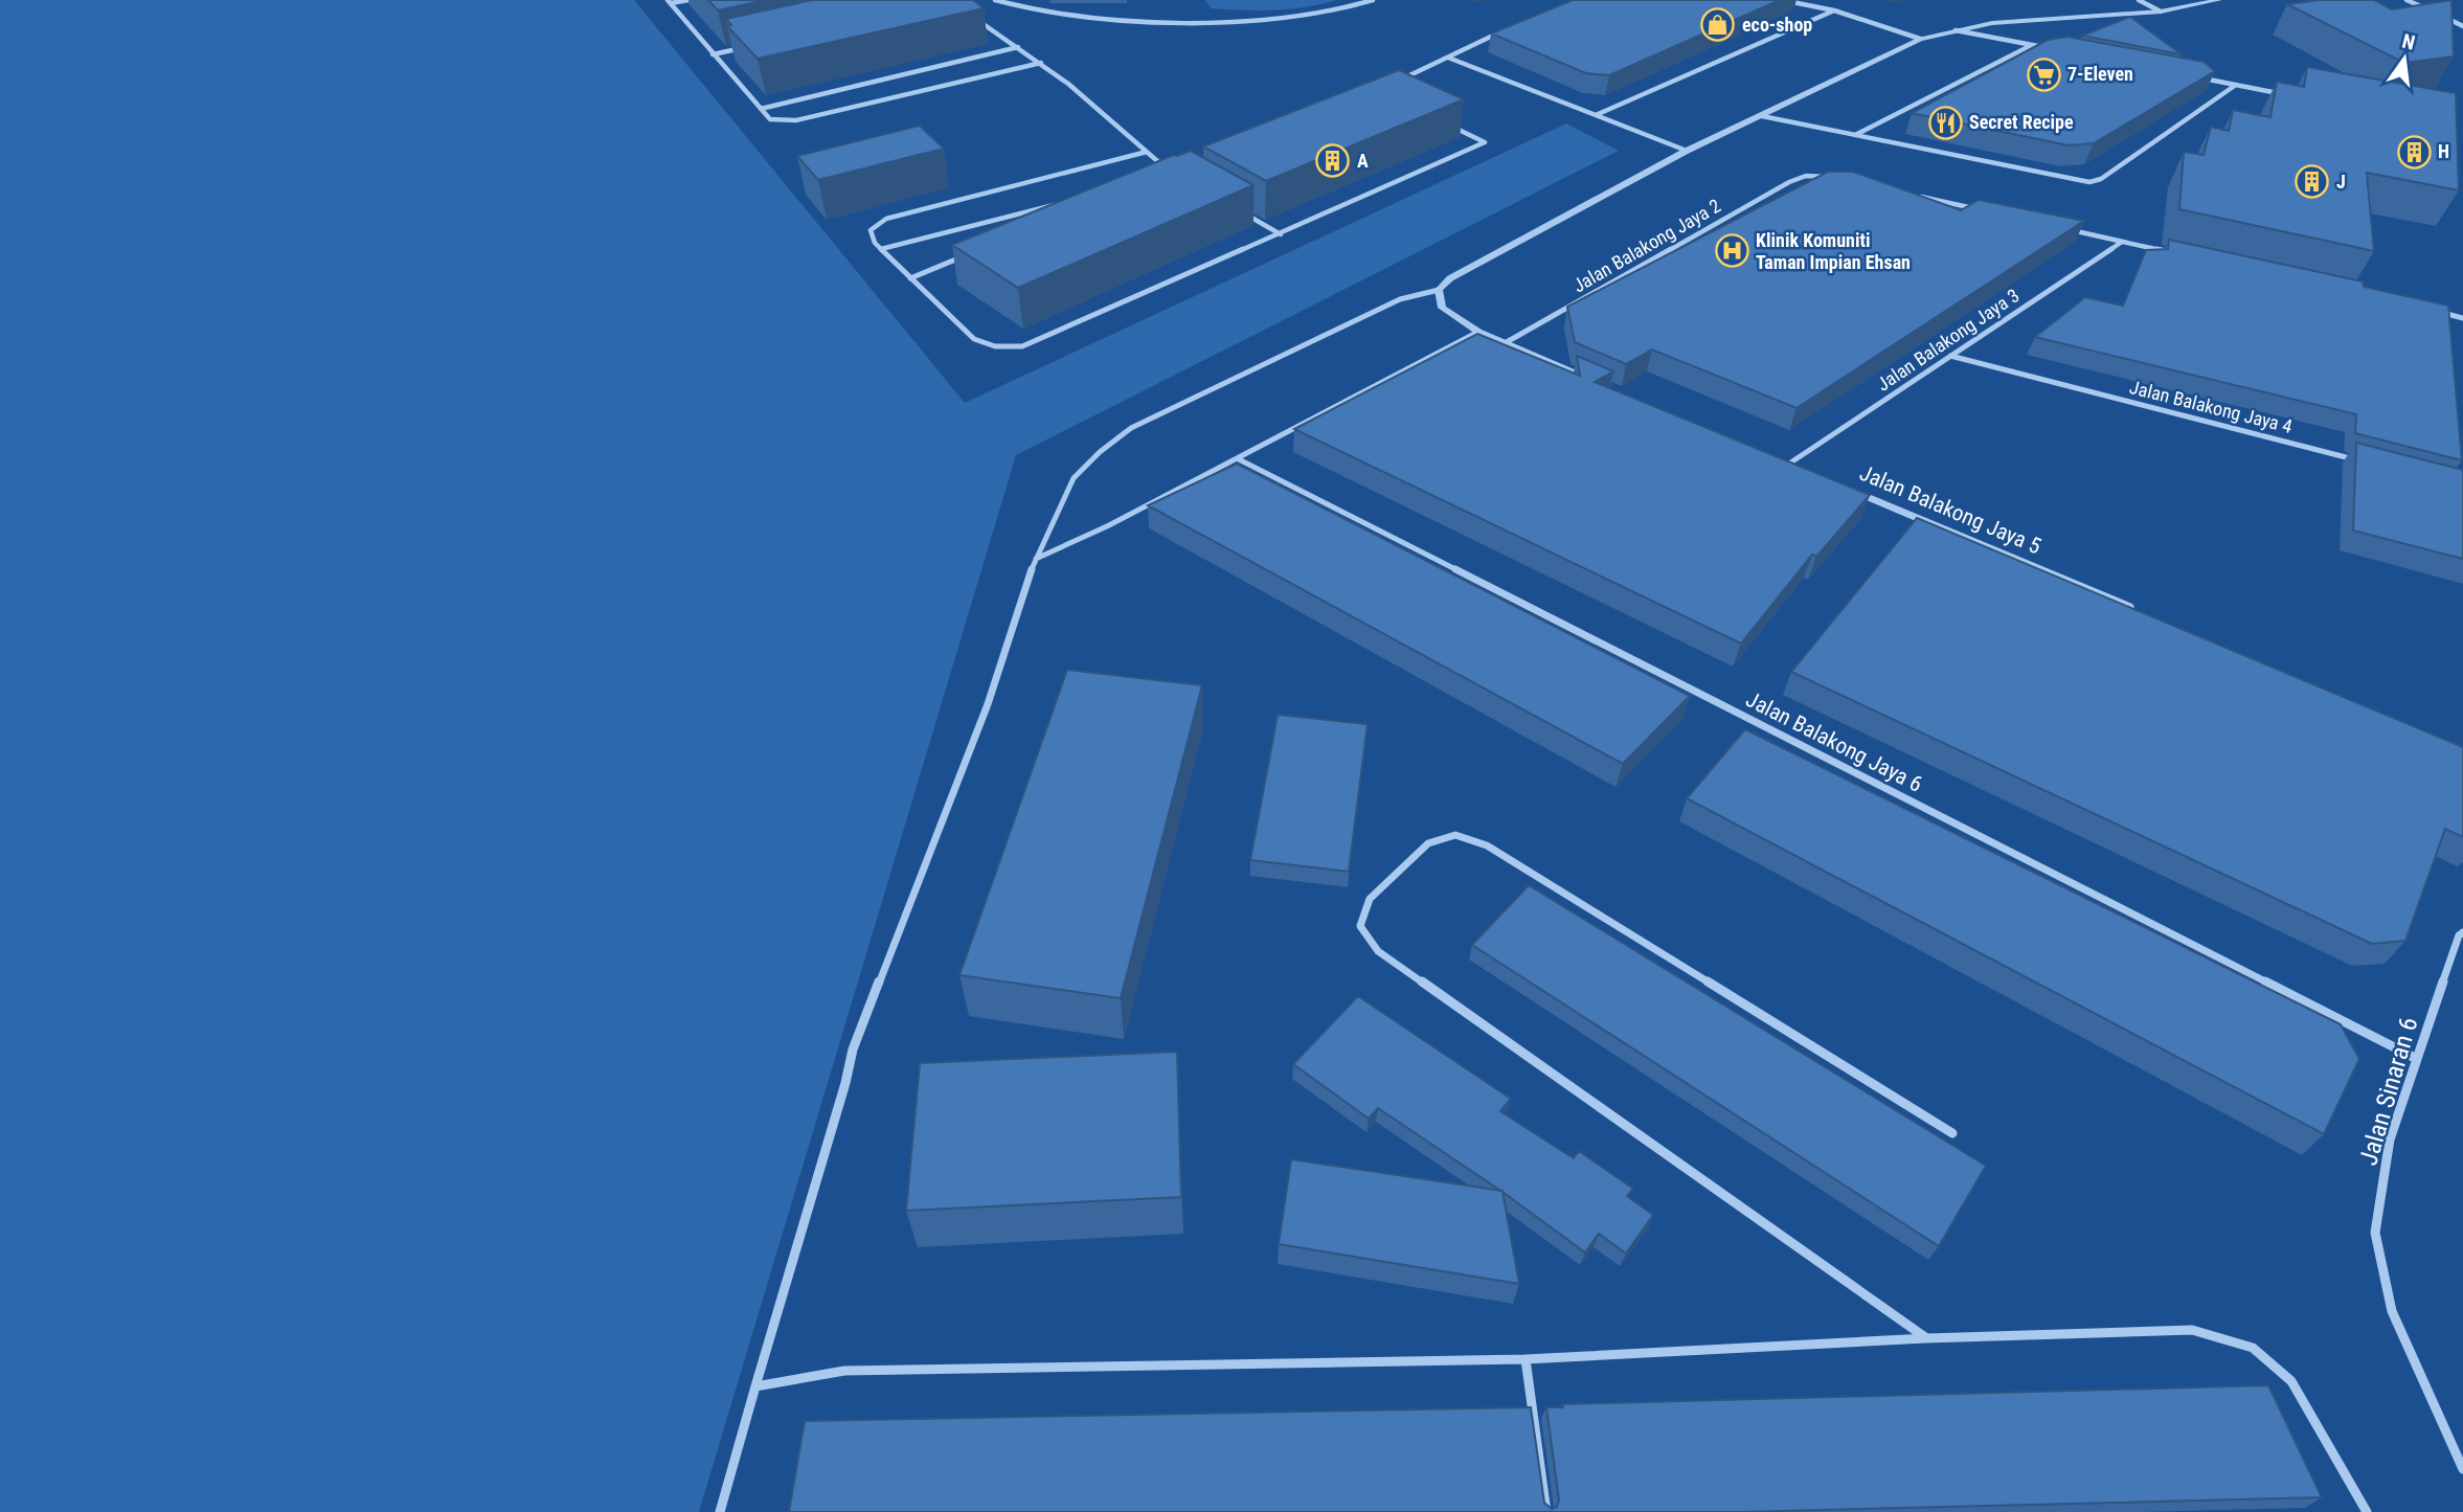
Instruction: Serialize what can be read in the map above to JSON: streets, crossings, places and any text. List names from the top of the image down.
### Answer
{
  "streets": {
    "street": [
      "Jalan Balakong Jaya 2",
      "Jalan Balakong Jaya 3",
      "Jalan Balakong Jaya 4",
      "Jalan Balakong Jaya 5",
      "Jalan Balakong Jaya 6",
      "Jalan Sinaran 6"
    ]
  },
  "crossings": [
    ["Jalan Balakong Jaya 3", "Jalan Balakong Jaya 4"],
    ["Jalan Balakong Jaya 6", "Jalan Sinaran 6"]
  ],
  "places": {
    "shop": ["eco-shop"],
    "supermarket": ["7-Eleven"],
    "restaurant": ["Secret Recipe"],
    "building": ["H", "A", "J"],
    "hospital": ["Klinik Komuniti Taman Impian Ehsan"]
  },
  "north": "top"
}
